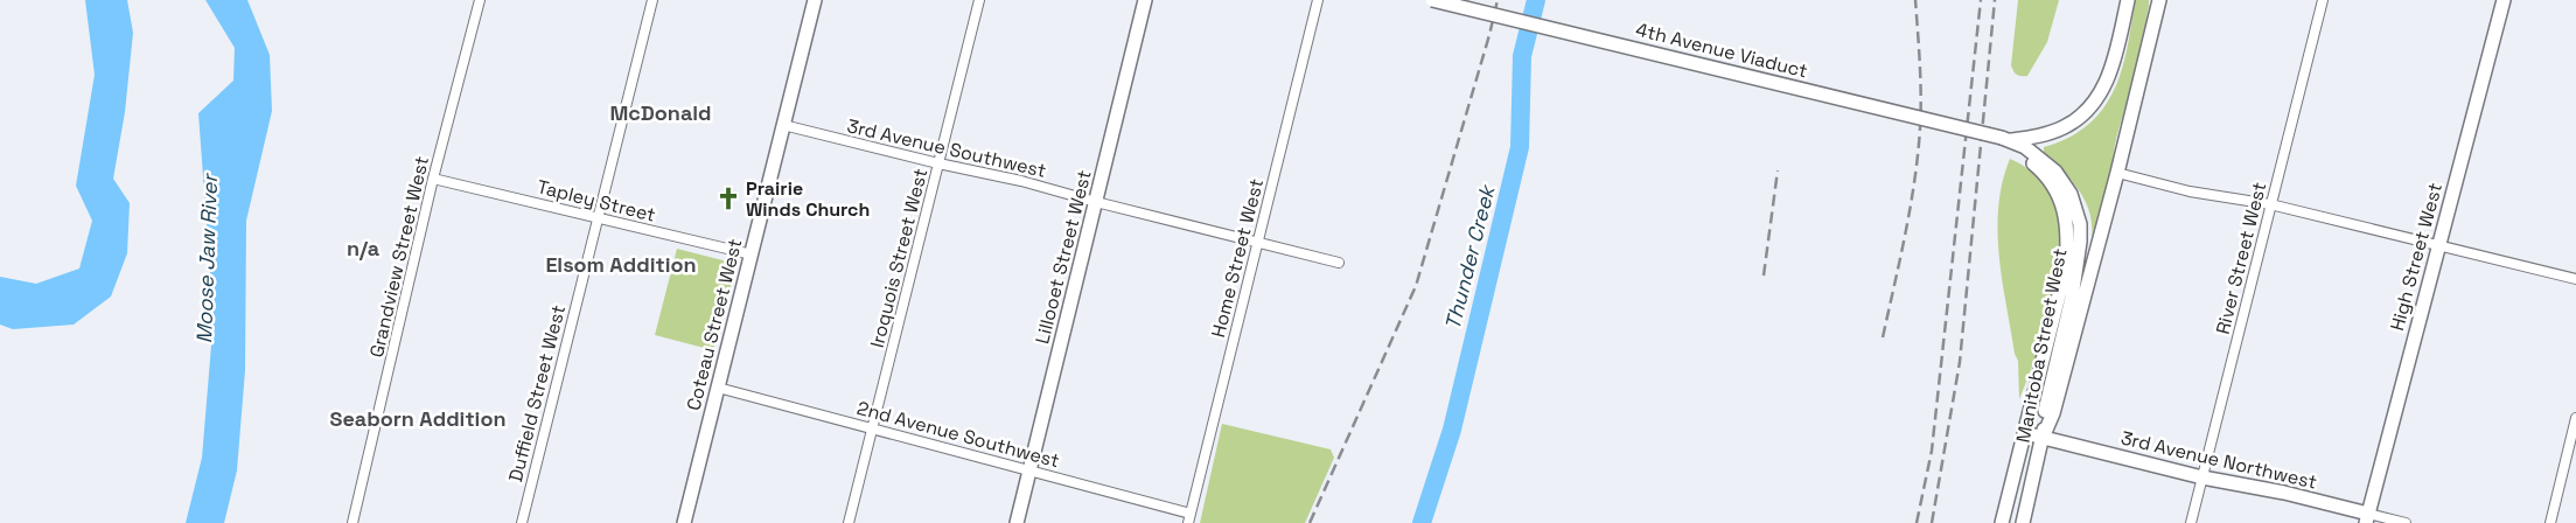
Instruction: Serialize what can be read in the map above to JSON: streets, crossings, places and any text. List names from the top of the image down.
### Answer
{
  "streets": {
    "main road": [
      "4th Avenue Viaduct",
      "Lillooet Street West",
      "High Street West",
      "Coteau Street West",
      "Manitoba Street West",
      "3rd Avenue Northwest"
    ],
    "street": [
      "3rd Avenue Southwest",
      "Tapley Street",
      "Grandview Street West",
      "Iroquois Street West",
      "Home Street West",
      "River Street West",
      "Duffield Street West",
      "2nd Avenue Southwest"
    ]
  },
  "crossings": [
    ["4th Avenue Viaduct", "Manitoba Street West"],
    ["3rd Avenue Southwest", "Lillooet Street West"],
    ["3rd Avenue Southwest", "Iroquois Street West"],
    ["3rd Avenue Southwest", "Home Street West"],
    ["3rd Avenue Southwest", "Coteau Street West"],
    ["Tapley Street", "Grandview Street West"],
    ["Tapley Street", "Coteau Street West"],
    ["Tapley Street", "Duffield Street West"],
    ["Lillooet Street West", "2nd Avenue Southwest"],
    ["High Street West", "3rd Avenue Northwest"],
    ["Iroquois Street West", "2nd Avenue Southwest"],
    ["Home Street West", "2nd Avenue Southwest"],
    ["River Street West", "3rd Avenue Northwest"],
    ["Coteau Street West", "2nd Avenue Southwest"],
    ["Manitoba Street West", "3rd Avenue Northwest"]
  ],
  "districts": [
    "McDonald",
    "n/a",
    "Elsom Addition",
    "Seaborn Addition"
  ],
  "water": ["Thunder Creek", "Moose Jaw River"],
  "places": {
    "church": ["Prairie Winds Church"]
  }
}
